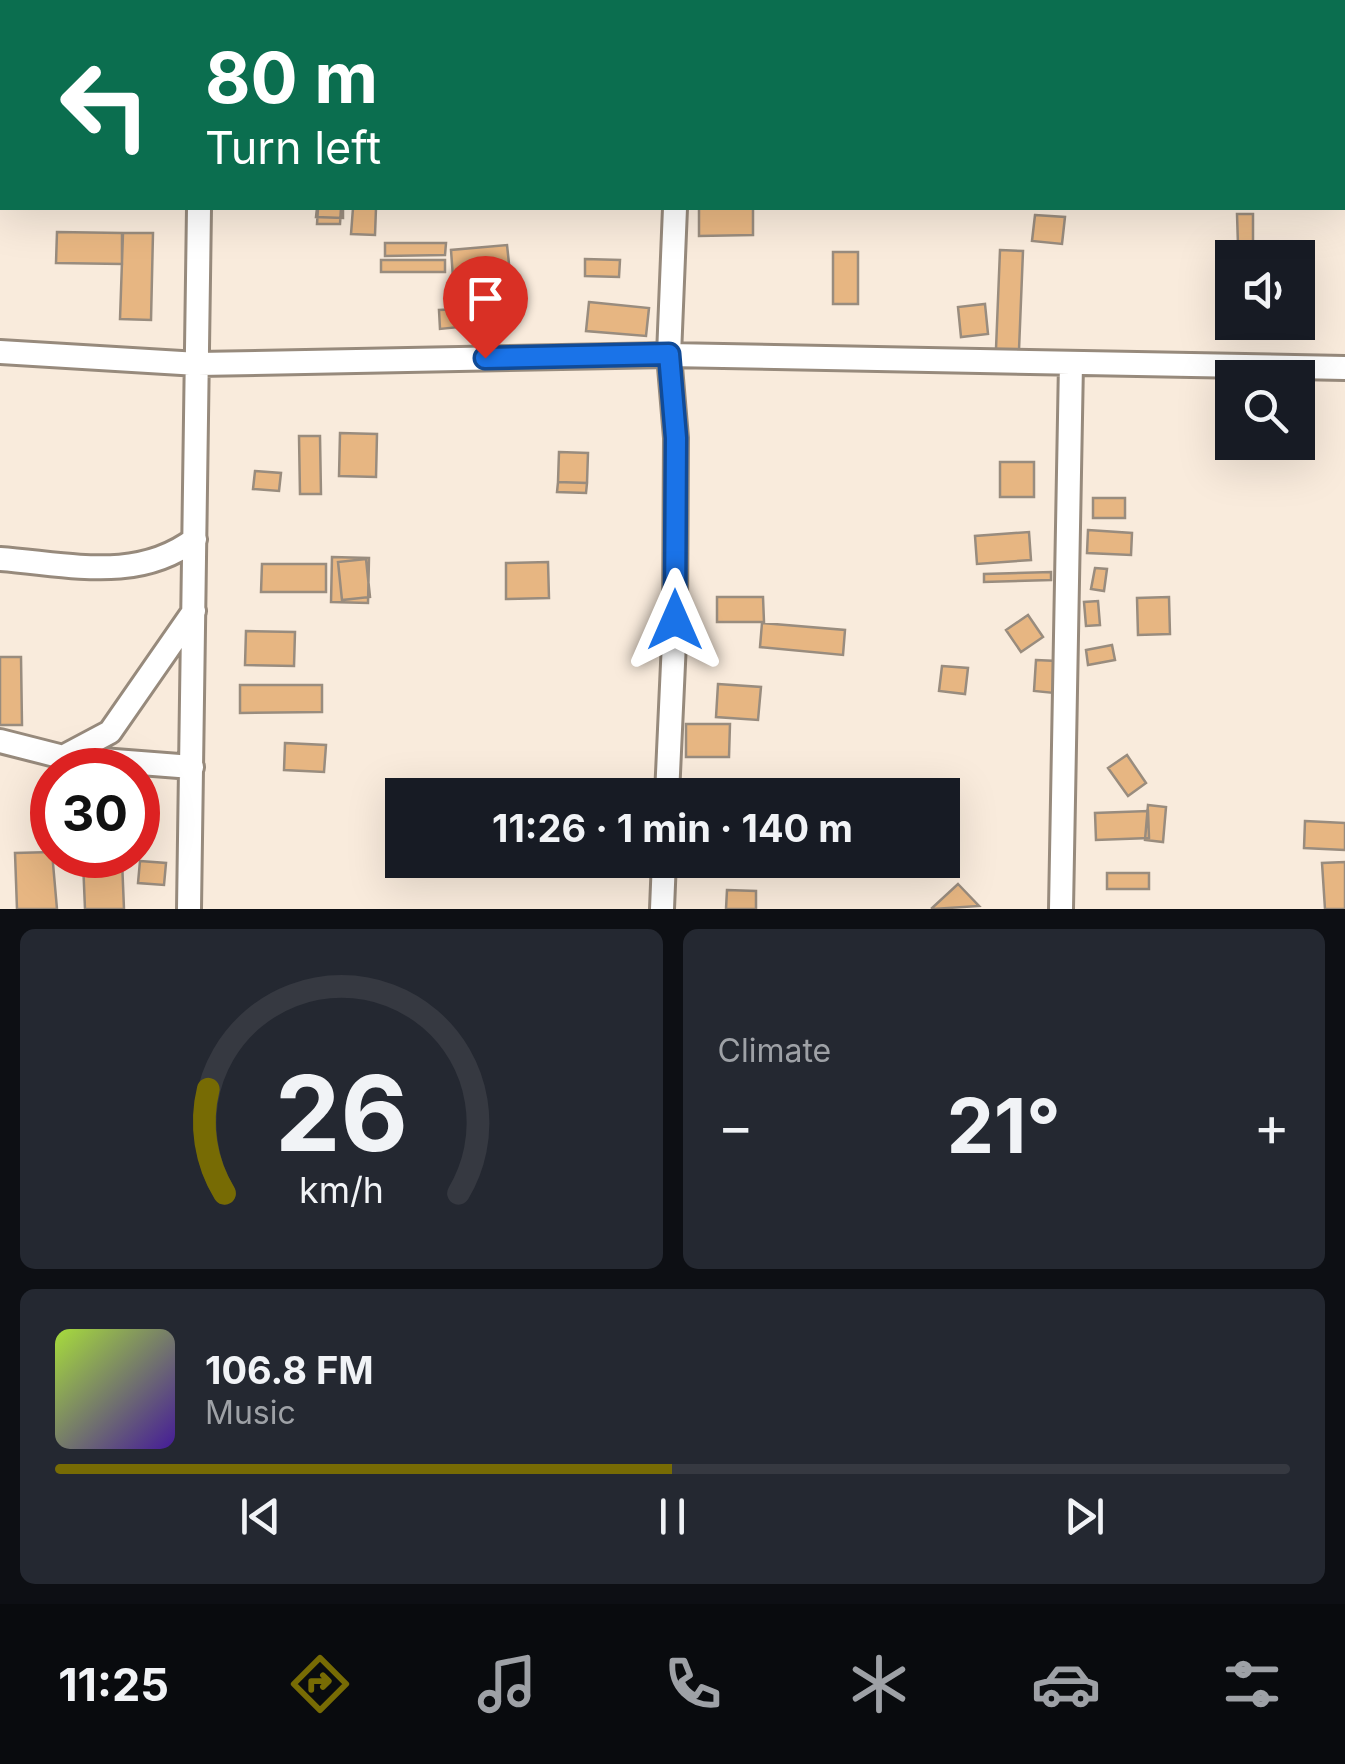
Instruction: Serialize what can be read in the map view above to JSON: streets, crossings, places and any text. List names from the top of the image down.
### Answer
{
  "page": {
    "turn": ["80 m", "Turn left"],
    "limit": "30",
    "trip": "11:26 · 1 min · 140 m",
    "tile": "Climate",
    "heat": ["−", "21°", "+"],
    "song": ["106.8 FM", "Music"],
    "tabs": "11:25",
    "gauge": ["26", "km/h"]
  }
}
